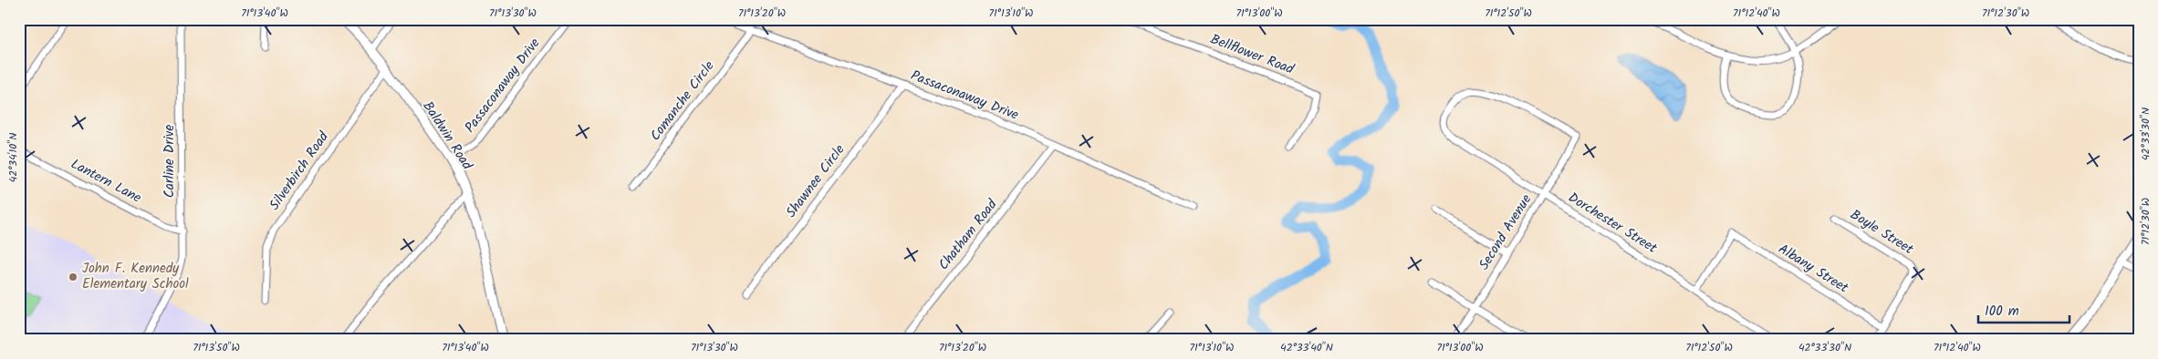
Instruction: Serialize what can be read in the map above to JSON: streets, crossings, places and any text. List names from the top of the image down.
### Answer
{
  "streets": {
    "street": [
      "Bellflower Road",
      "Passaconaway Drive",
      "Comanche Circle",
      "Baldwin Road",
      "Carline Drive",
      "Silverbirch Road",
      "Lantern Lane",
      "Shawnee Circle",
      "Dorchester Street",
      "Second Avenue",
      "Boyle Street",
      "Chatham Road",
      "Albany Street"
    ]
  },
  "crossings": [
    ["Passaconaway Drive", "Comanche Circle"],
    ["Passaconaway Drive", "Baldwin Road"],
    ["Passaconaway Drive", "Shawnee Circle"],
    ["Passaconaway Drive", "Chatham Road"],
    ["Baldwin Road", "Silverbirch Road"],
    ["Carline Drive", "Lantern Lane"],
    ["Dorchester Street", "Second Avenue"],
    ["Dorchester Street", "Albany Street"],
    ["Boyle Street", "Albany Street"]
  ],
  "places": ["John F. Kennedy Elementary School"],
  "scale_bar": "100 m",
  "coordinates": [
    "71°13'40\"W",
    "71°13'30\"W",
    "71°13'20\"W",
    "71°13'10\"W",
    "71°13'00\"W",
    "71°12'50\"W",
    "71°12'40\"W",
    "71°12'30\"W",
    "42°33'30\"N",
    "42°34'10\"N",
    "71°13'50\"W",
    "42°33'40\"N"
  ]
}
